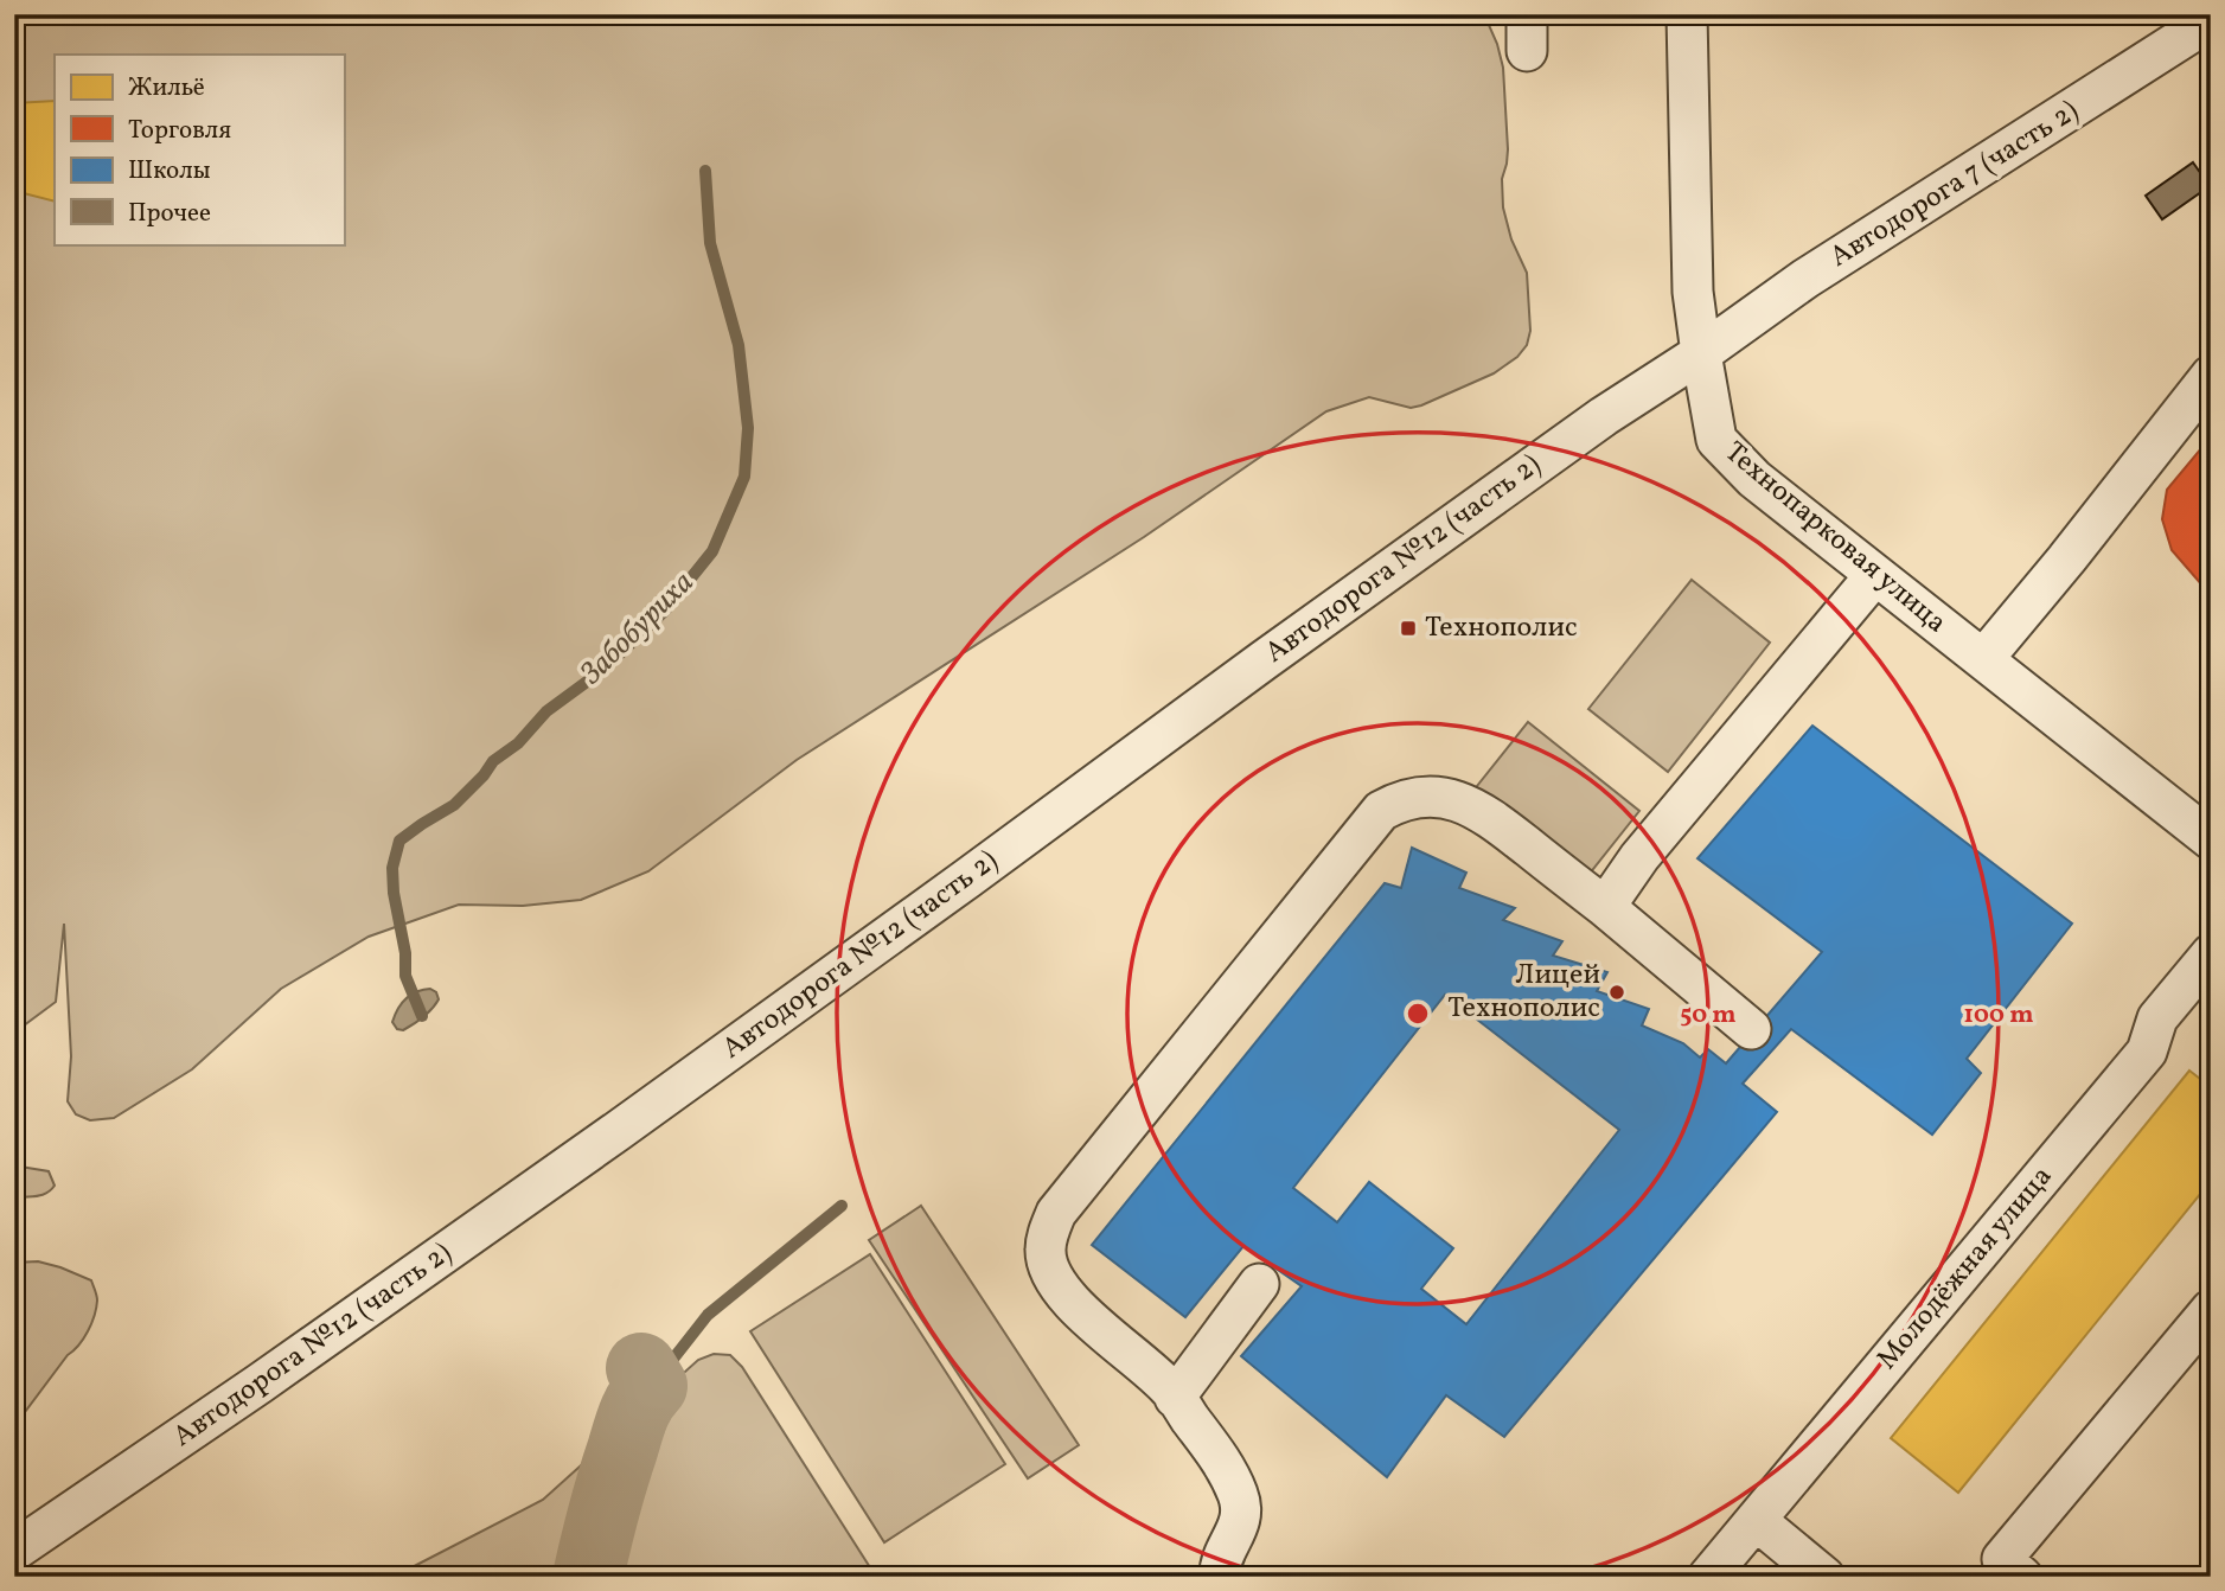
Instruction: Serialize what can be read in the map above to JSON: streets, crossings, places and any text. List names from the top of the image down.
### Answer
{
  "streets": {
    "street": [
      "Автодорога 7 (часть 2)",
      "Технопарковая улица",
      "Автодорога №12 (часть 2)",
      "Молодёжная улица"
    ]
  },
  "crossings": [
    ["Автодорога 7 (часть 2)", "Технопарковая улица"],
    ["Автодорога 7 (часть 2)", "Автодорога №12 (часть 2)"],
    ["Технопарковая улица", "Автодорога №12 (часть 2)"]
  ],
  "water": ["Забобуриха"],
  "places": {
    "transit": ["Технополис"],
    "other": ["Лицей Технополис"]
  },
  "legend": [
    "Жильё",
    "Торговля",
    "Школы",
    "Прочее"
  ],
  "rings": ["50 m", "100 m"]
}
